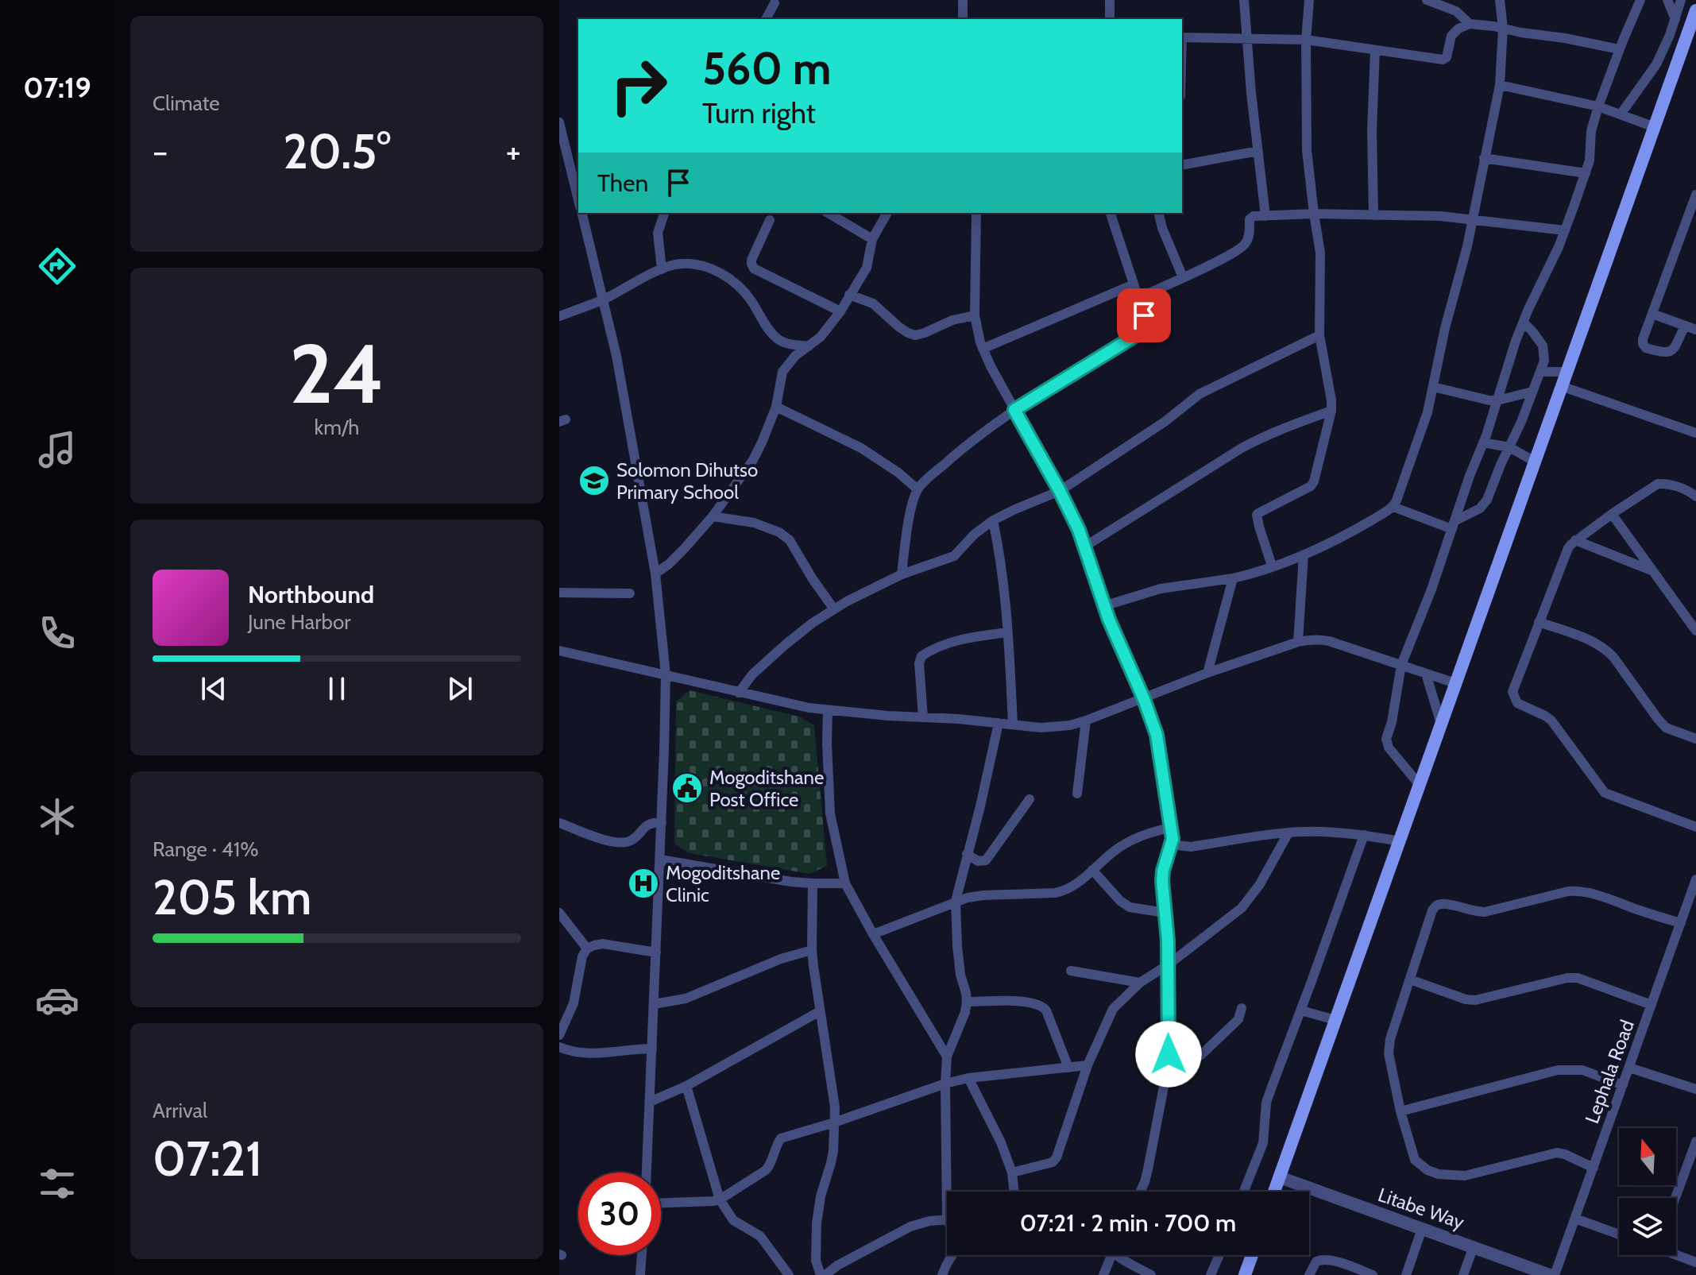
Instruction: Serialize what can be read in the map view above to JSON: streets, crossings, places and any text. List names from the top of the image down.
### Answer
{
  "streets": {
    "street": ["Lephala Road", "Litabe Way"]
  },
  "crossings": [
    ["Lephala Road", "Litabe Way"]
  ],
  "places": {
    "school or university": ["Solomon Dihutso Primary School"],
    "public building": ["Mogoditshane Post Office"],
    "hospital": ["Mogoditshane Clinic"]
  },
  "north": "top",
  "page": {
    "tabs": "07:19",
    "tile": [
      "Climate",
      ["24", "km/h"],
      ["Range · 41%", "205 km"],
      ["Arrival", "07:21"]
    ],
    "turn": ["560 m", "Turn right"],
    "heat": ["−", "20.5°", "+"],
    "then": "Then",
    "song": ["Northbound", "June Harbor"],
    "limit": "30",
    "trip": "07:21 · 2 min · 700 m"
  }
}
